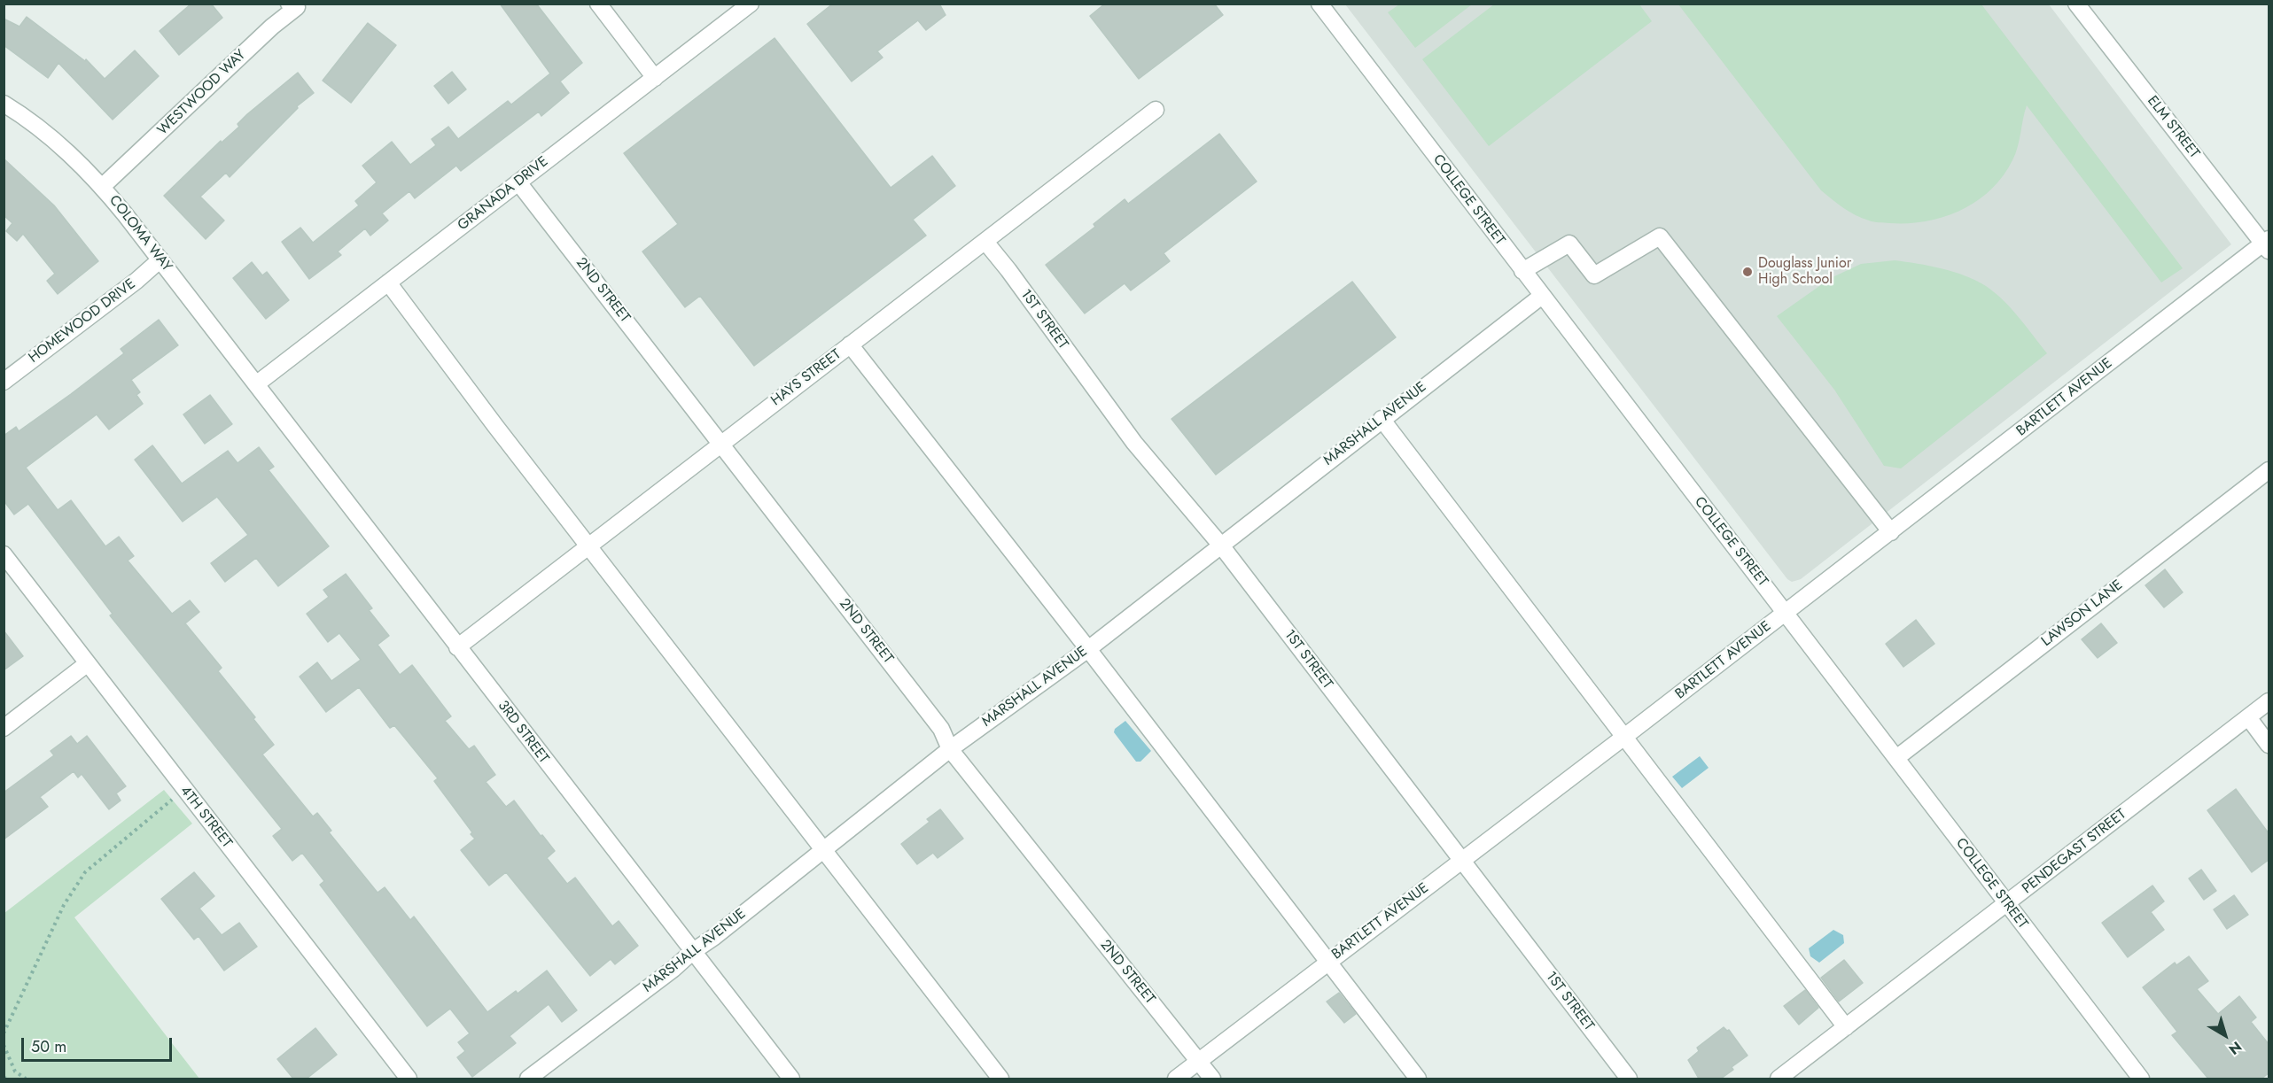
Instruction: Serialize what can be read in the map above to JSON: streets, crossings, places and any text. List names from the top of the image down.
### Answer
{
  "streets": {
    "street": [
      "WESTWOOD WAY",
      "ELM STREET",
      "GRANADA DRIVE",
      "COLLEGE STREET",
      "COLOMA WAY",
      "2ND STREET",
      "1ST STREET",
      "HOMEWOOD DRIVE",
      "HAYS STREET",
      "BARTLETT AVENUE",
      "MARSHALL AVENUE",
      "LAWSON LANE",
      "3RD STREET",
      "4TH STREET",
      "PENDEGAST STREET"
    ]
  },
  "crossings": [
    ["WESTWOOD WAY", "COLOMA WAY"],
    ["ELM STREET", "BARTLETT AVENUE"],
    ["GRANADA DRIVE", "COLOMA WAY"],
    ["GRANADA DRIVE", "2ND STREET"],
    ["GRANADA DRIVE", "3RD STREET"],
    ["COLLEGE STREET", "BARTLETT AVENUE"],
    ["COLLEGE STREET", "MARSHALL AVENUE"],
    ["COLLEGE STREET", "LAWSON LANE"],
    ["COLLEGE STREET", "PENDEGAST STREET"],
    ["COLOMA WAY", "HOMEWOOD DRIVE"],
    ["COLOMA WAY", "3RD STREET"],
    ["2ND STREET", "HAYS STREET"],
    ["2ND STREET", "BARTLETT AVENUE"],
    ["2ND STREET", "MARSHALL AVENUE"],
    ["1ST STREET", "HAYS STREET"],
    ["1ST STREET", "BARTLETT AVENUE"],
    ["1ST STREET", "MARSHALL AVENUE"],
    ["HAYS STREET", "3RD STREET"],
    ["MARSHALL AVENUE", "3RD STREET"]
  ],
  "places": ["Douglass Junior High School"],
  "scale_bar": "50 m",
  "north": "bottom right"
}
